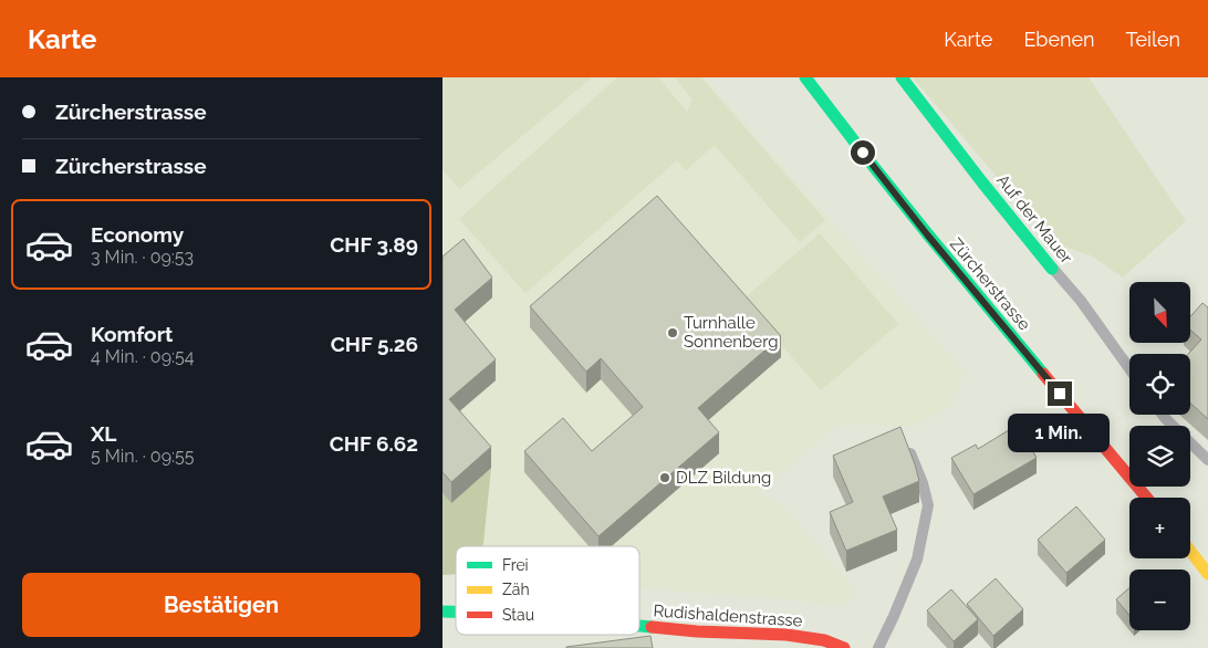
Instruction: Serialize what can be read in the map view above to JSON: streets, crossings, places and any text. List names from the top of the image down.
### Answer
{
  "streets": {
    "street": ["Auf der Mauer", "Zürcherstrasse", "Rudishaldenstrasse"]
  },
  "places": ["Turnhalle Sonnenberg", "DLZ Bildung"],
  "legend": ["Frei", "Zäh", "Stau"],
  "north": "bottom right",
  "page": {
    "header": "Karte",
    "nav": ["Karte", "Ebenen", "Teilen"],
    "banner": ["Zürcherstrasse", "Zürcherstrasse"],
    "list": [
      {
        "name": "Economy",
        "note": "3 Min. · 09:53",
        "value": "CHF 3.89"
      },
      {
        "name": "Komfort",
        "note": "4 Min. · 09:54",
        "value": "CHF 5.26"
      },
      {
        "name": "XL",
        "note": "5 Min. · 09:55",
        "value": "CHF 6.62"
      }
    ],
    "map_buttons": ["+", "−"],
    "bubble": "1 Min.",
    "buttons": "Bestätigen"
  }
}
